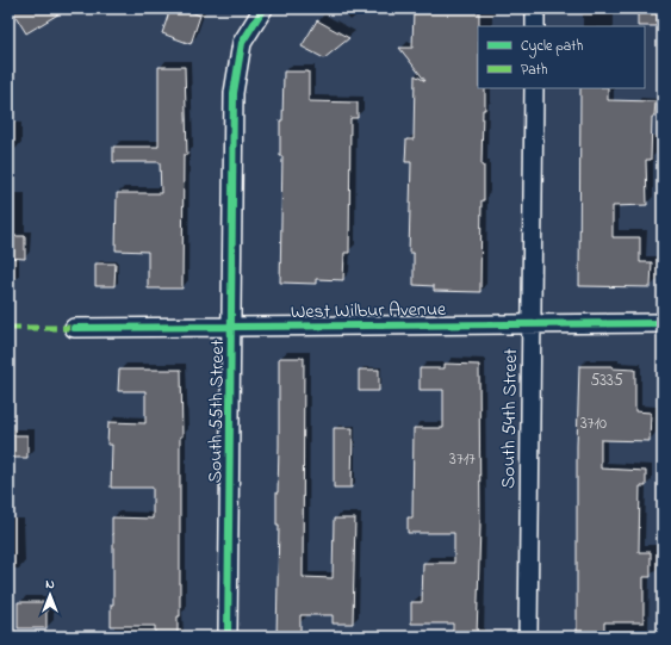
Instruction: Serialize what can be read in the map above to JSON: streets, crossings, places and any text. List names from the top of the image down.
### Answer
{
  "streets": {
    "street": ["West Wilbur Avenue", "South 55th Street", "South 54th Street"]
  },
  "crossings": [
    ["West Wilbur Avenue", "South 55th Street"],
    ["West Wilbur Avenue", "South 54th Street"]
  ],
  "house_numbers": ["5335", "3710", "3717"],
  "legend": ["Cycle path", "Path"],
  "north": "top"
}
